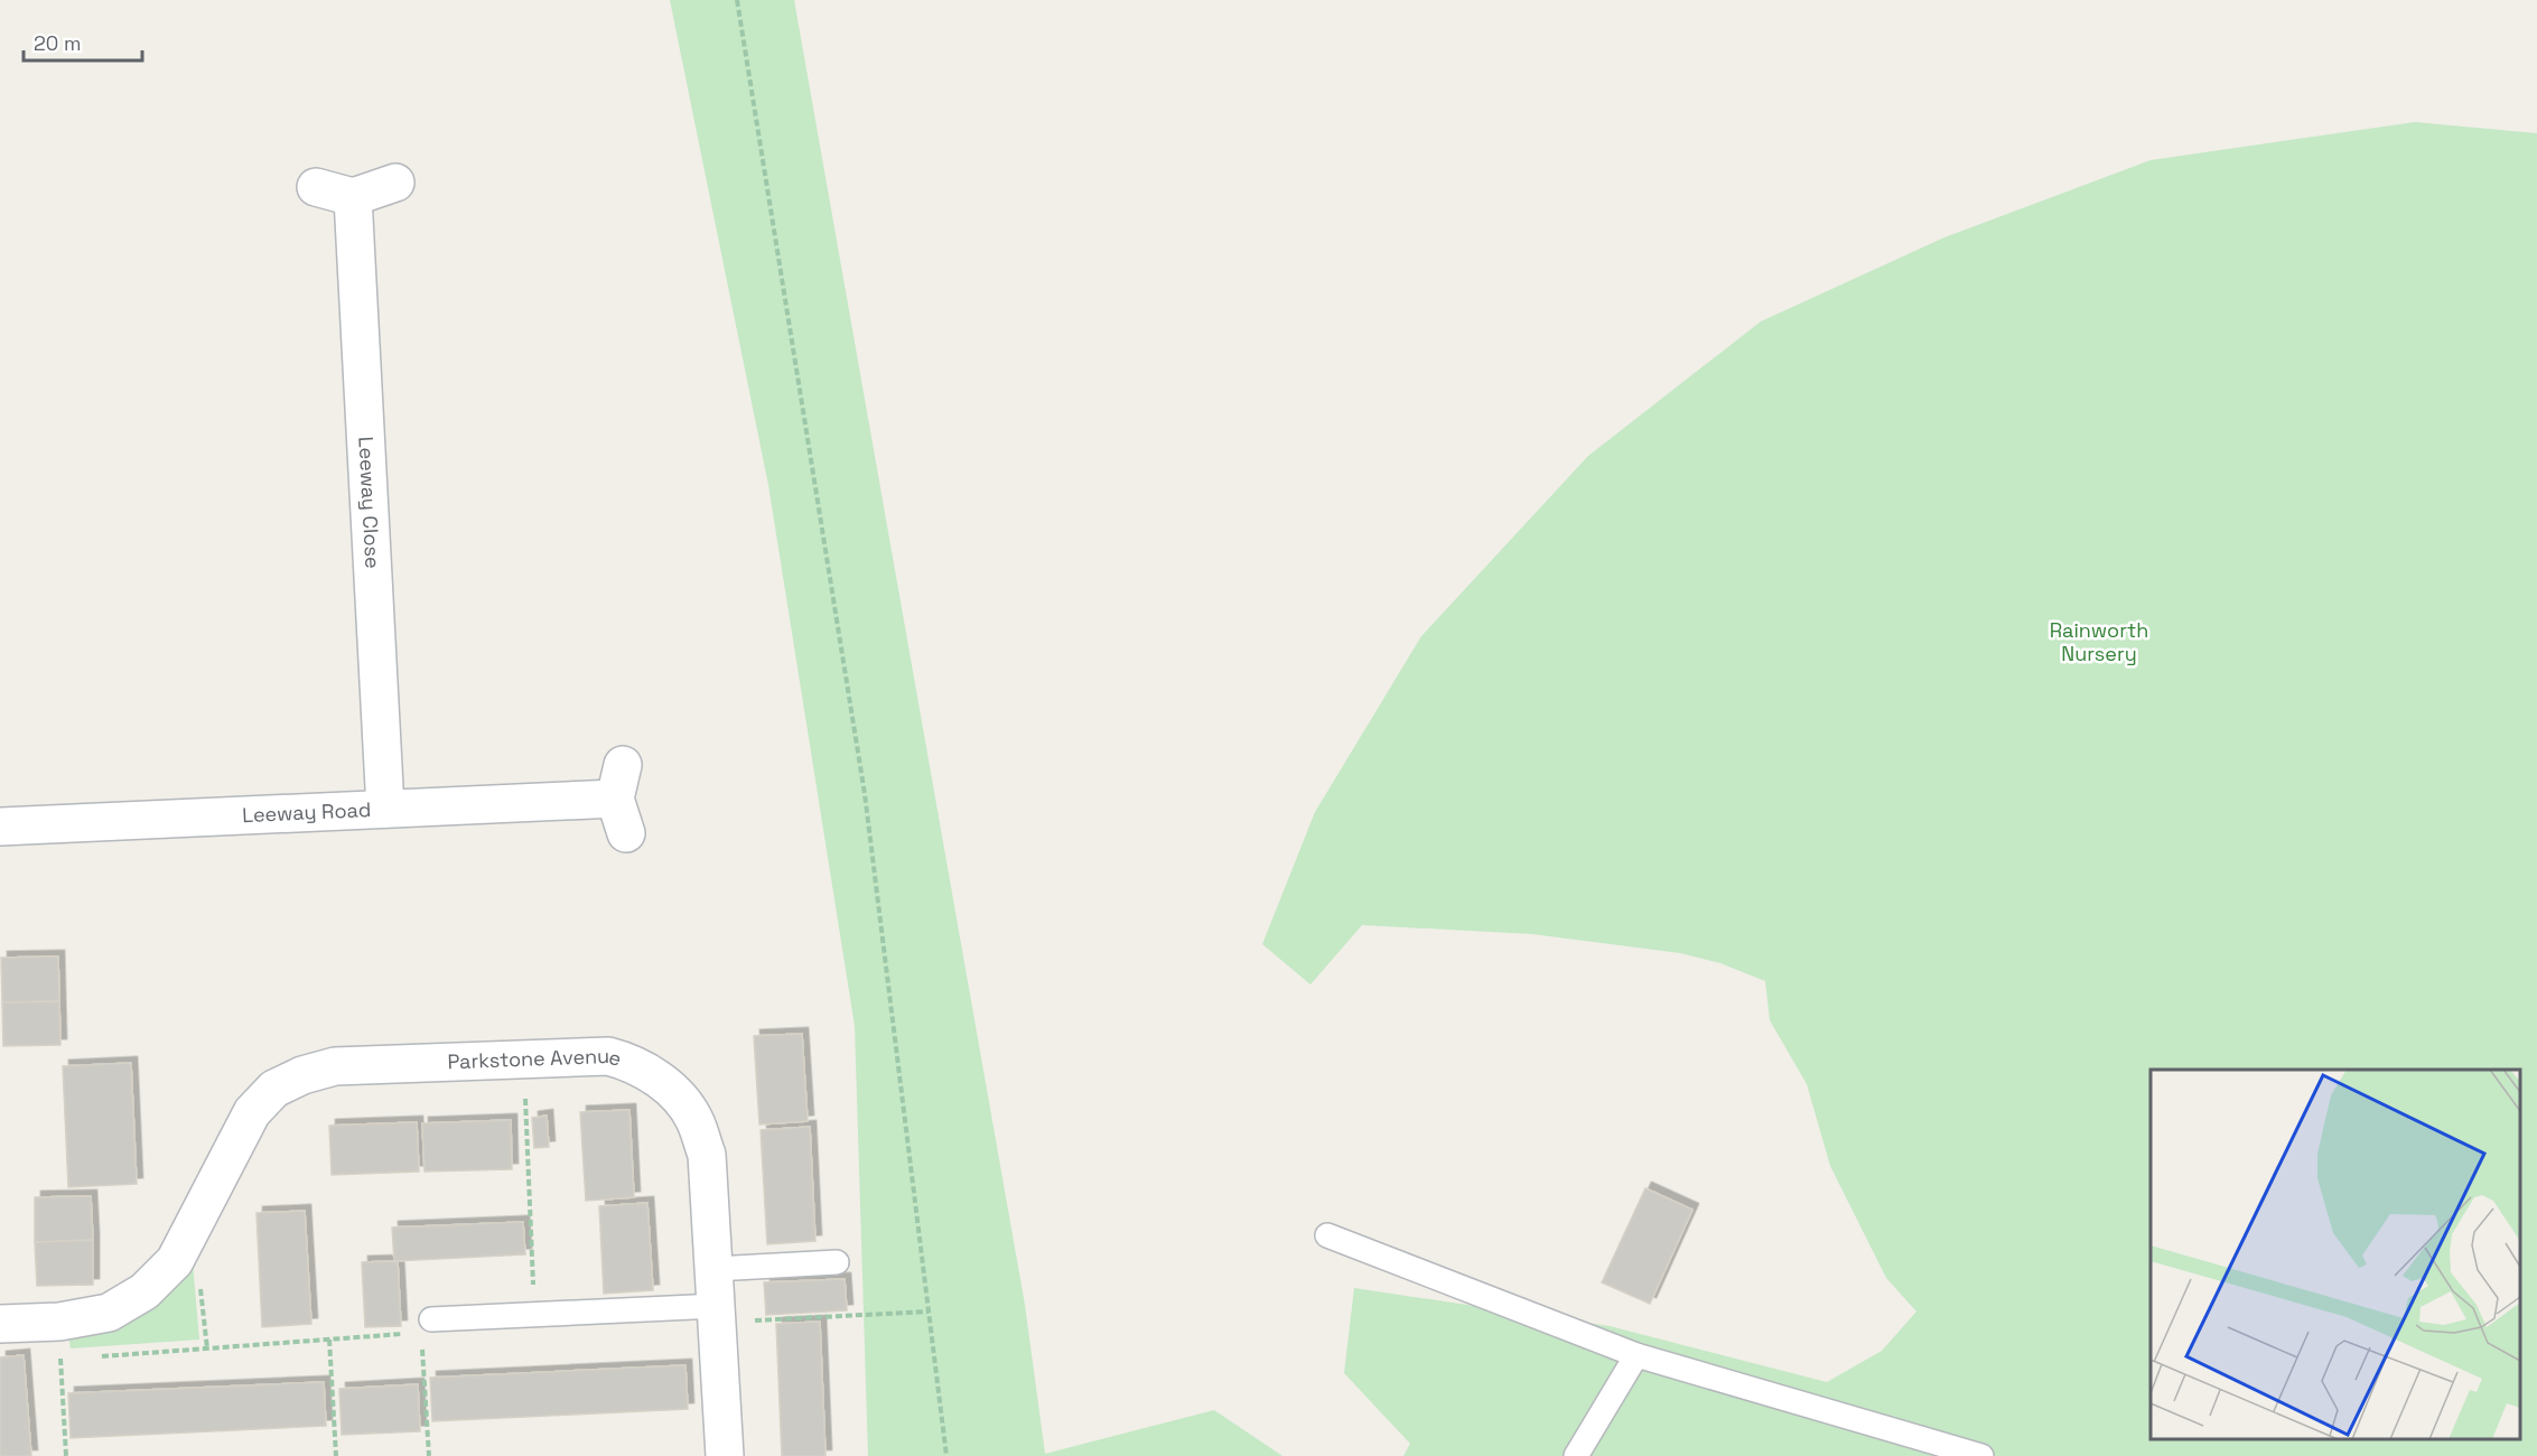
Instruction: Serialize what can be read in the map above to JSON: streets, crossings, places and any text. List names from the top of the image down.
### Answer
{
  "streets": {
    "street": ["Leeway Close", "Leeway Road", "Parkstone Avenue"]
  },
  "crossings": [
    ["Leeway Close", "Leeway Road"]
  ],
  "parks": ["Rainworth Nursery"],
  "scale_bar": "20 m"
}
